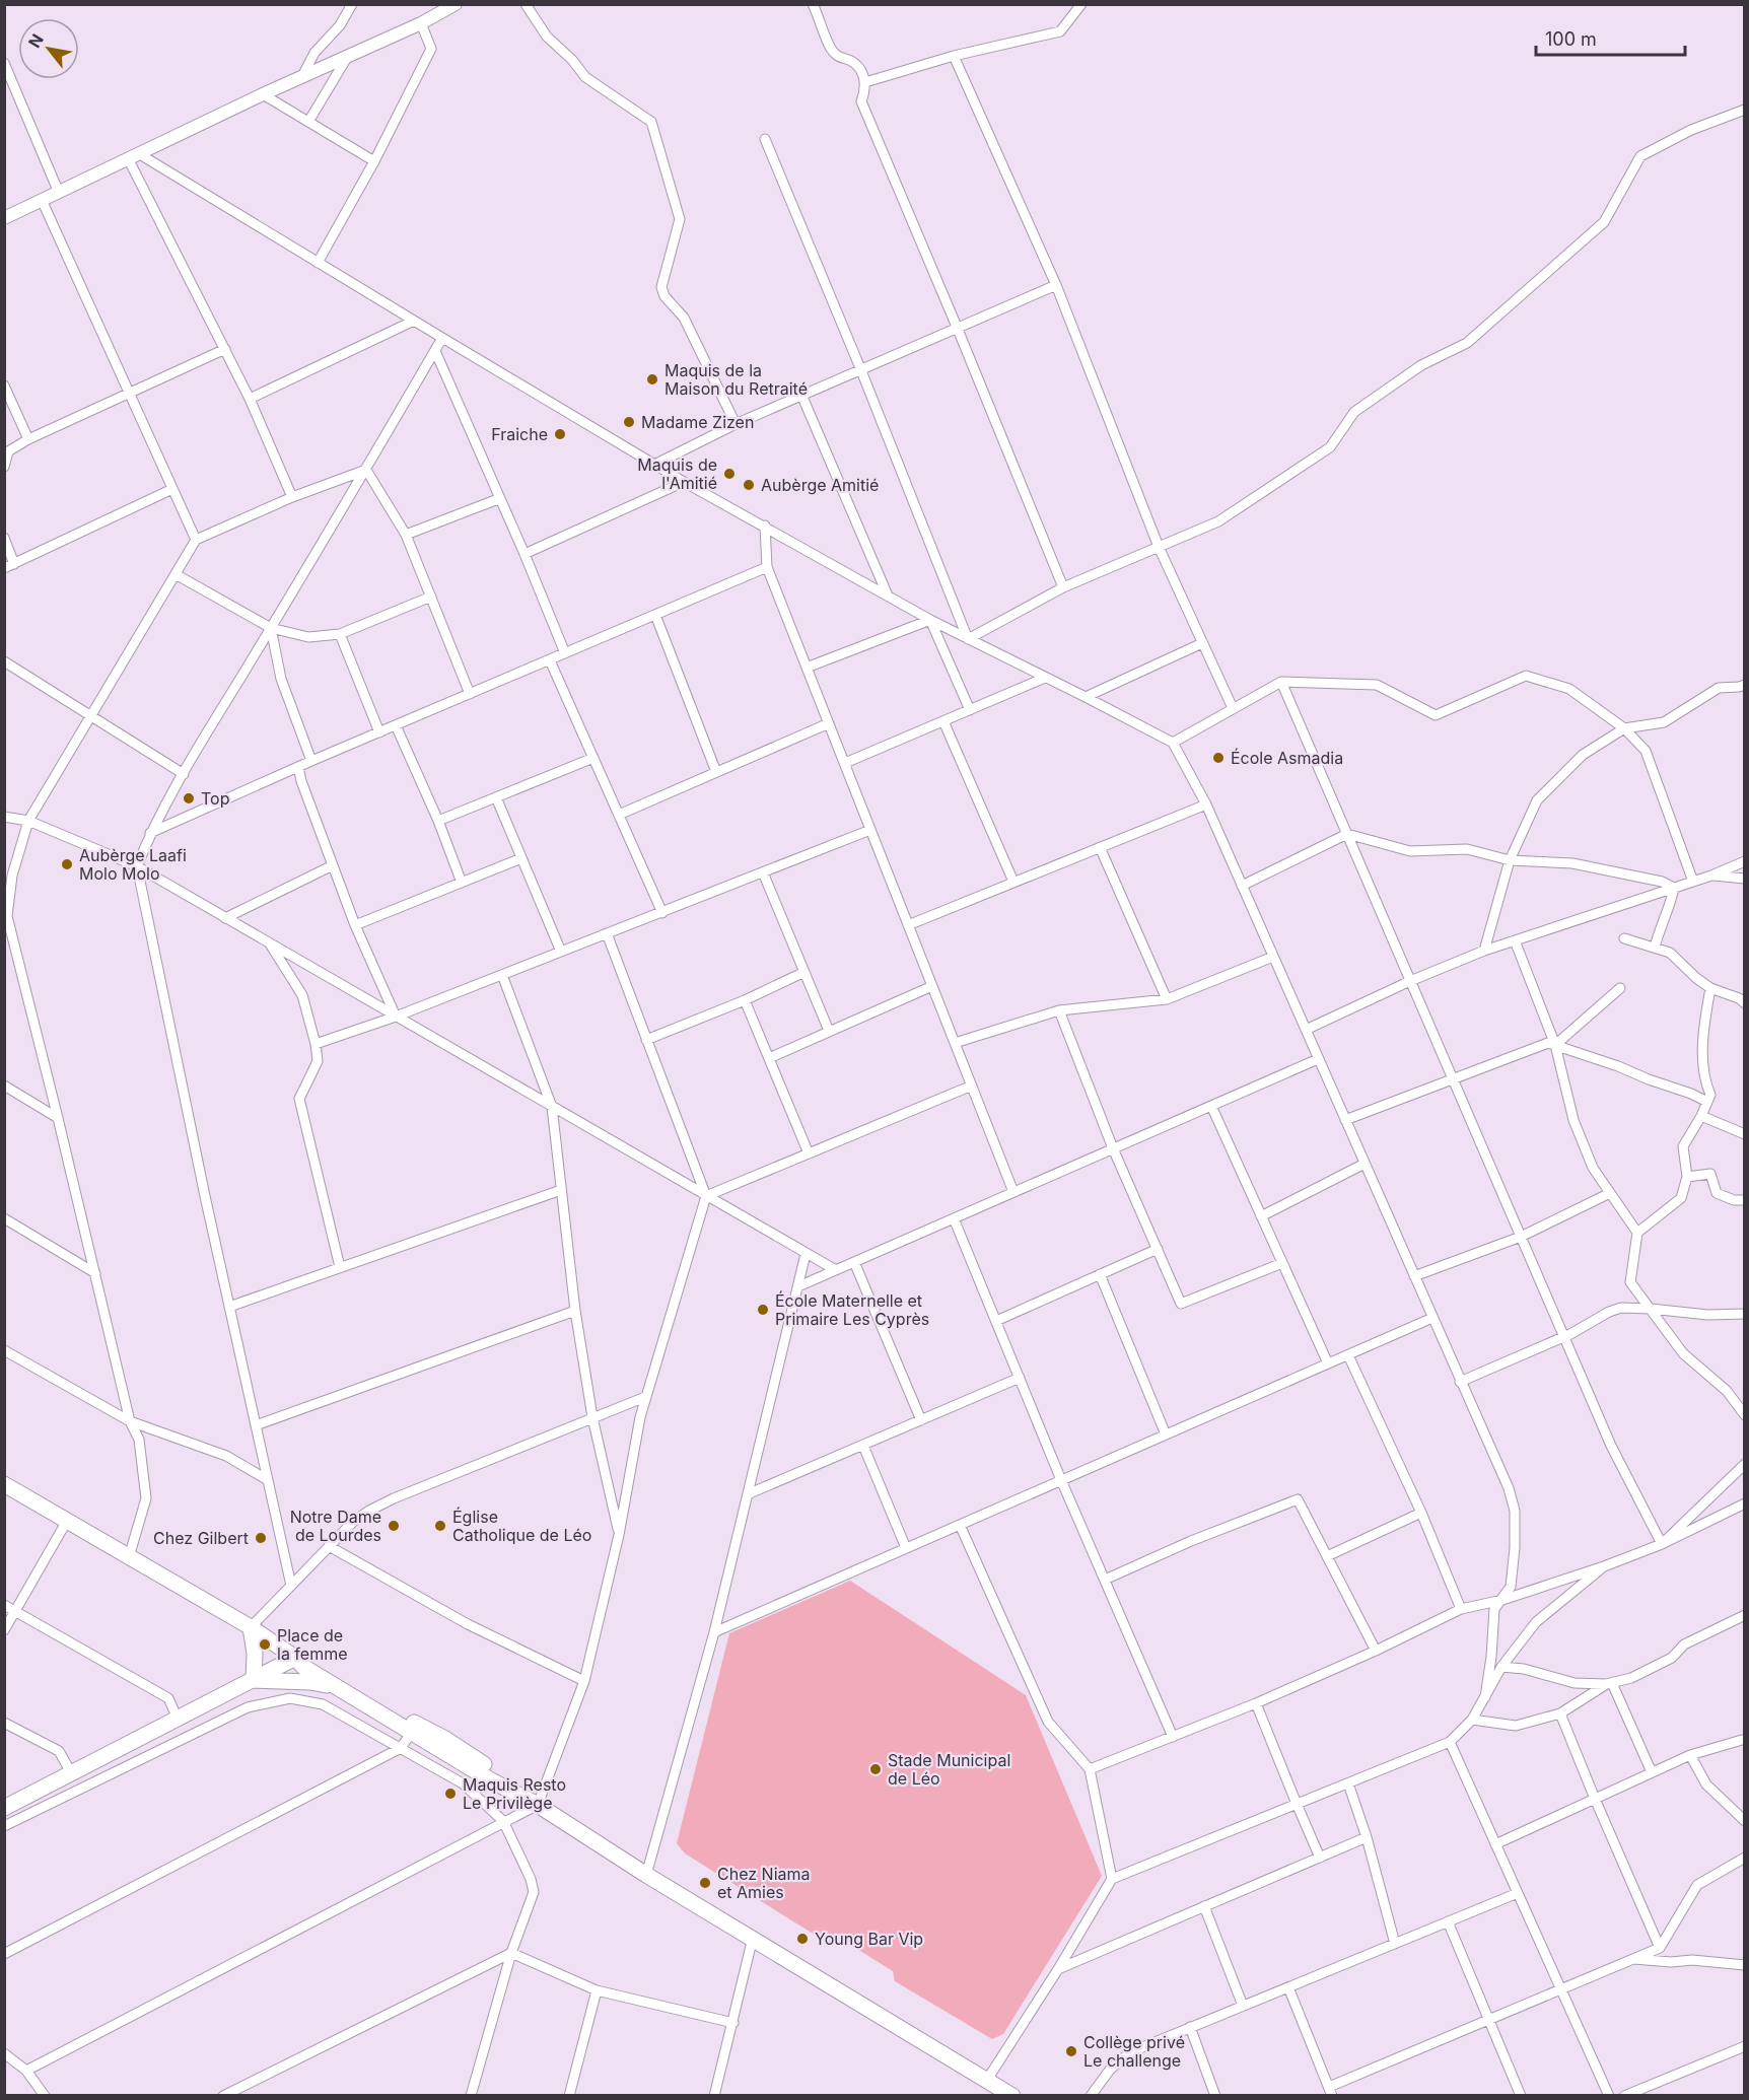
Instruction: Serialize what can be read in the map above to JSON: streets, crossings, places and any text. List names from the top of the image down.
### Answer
{
  "places": [
    "Maquis de la Maison du Retraité",
    "Madame Zizen",
    "Fraiche",
    "Maquis de l'Amitié",
    "Aubèrge Amitié",
    "École Asmadia",
    "Top",
    "Aubèrge Laafi Molo Molo",
    "École Maternelle et Primaire Les Cyprès",
    "Notre Dame de Lourdes",
    "Église Catholique de Léo",
    "Chez Gilbert",
    "Place de la femme",
    "Stade Municipal de Léo",
    "Maquis Resto Le Privilège",
    "Chez Niama et Amies",
    "Young Bar Vip",
    "Collège privé Le challenge"
  ],
  "scale_bar": "100 m",
  "north": "top left"
}
